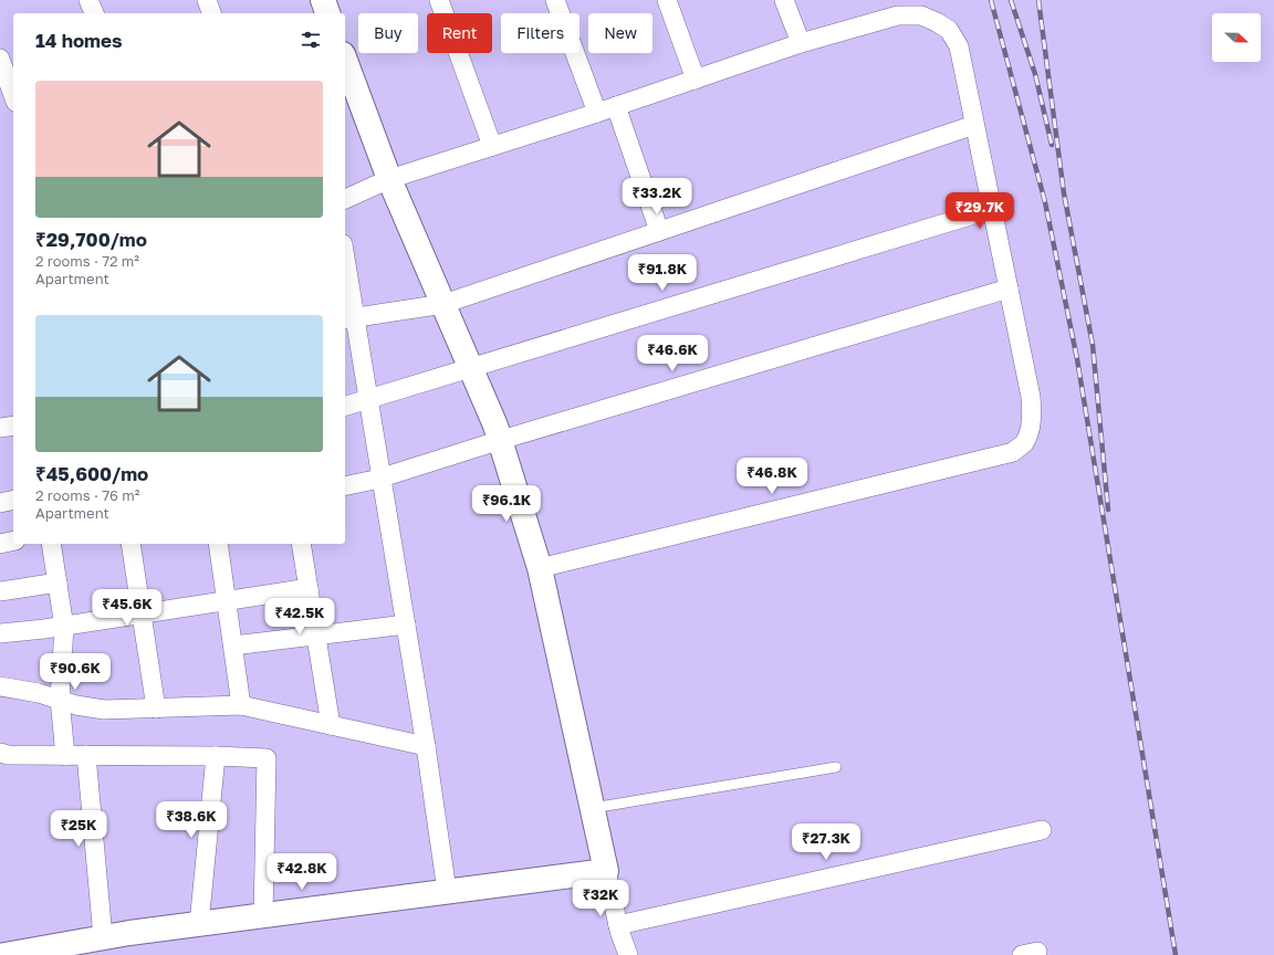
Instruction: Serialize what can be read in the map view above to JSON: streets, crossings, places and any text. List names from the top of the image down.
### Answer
{
  "north": "right",
  "page": {
    "chip": [
      "Buy",
      "Rent",
      "Filters",
      "New"
    ],
    "heading": "14 homes",
    "list": [
      {
        "name": "₹29,700/mo",
        "note": "2 rooms · 72 m² · Apartment"
      },
      {
        "name": "₹45,600/mo",
        "note": "2 rooms · 76 m² · Apartment"
      }
    ],
    "price": [
      "₹33.2K",
      "₹29.7K",
      "₹91.8K",
      "₹46.6K",
      "₹46.8K",
      "₹96.1K",
      "₹45.6K",
      "₹42.5K",
      "₹90.6K",
      "₹38.6K",
      "₹25K",
      "₹27.3K",
      "₹42.8K",
      "₹32K"
    ]
  }
}
